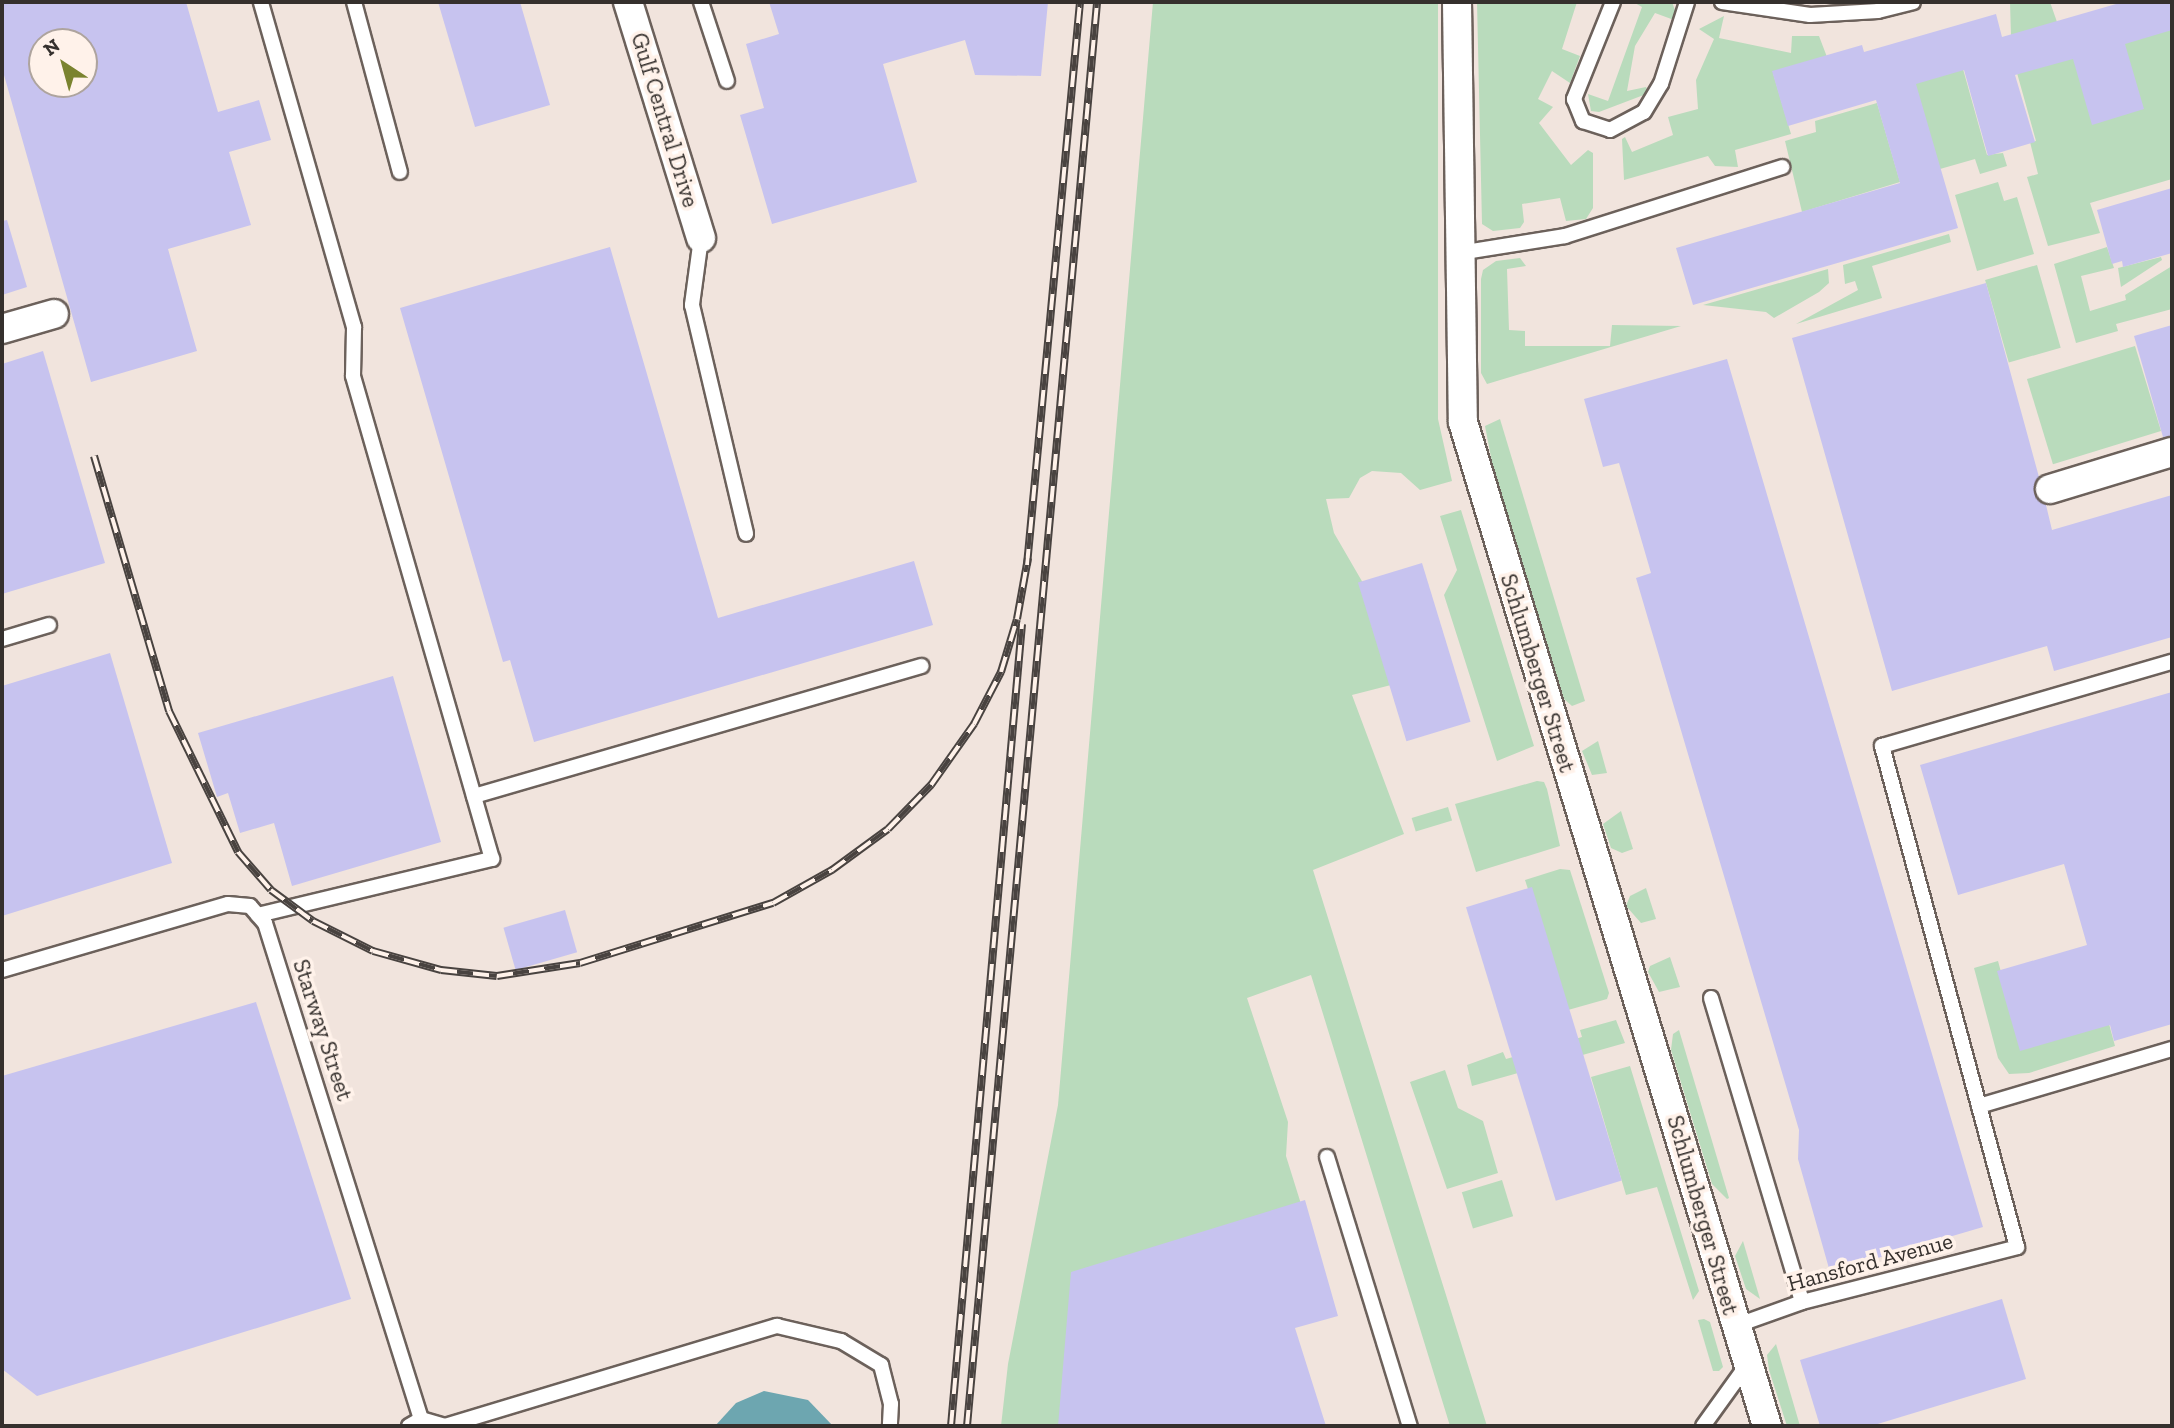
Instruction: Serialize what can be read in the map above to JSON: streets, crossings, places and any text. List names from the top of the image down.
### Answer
{
  "streets": {
    "street": ["Gulf Central Drive", "Schlumberger Street"],
    "lane": ["Starway Street", "Hansford Avenue"]
  },
  "crossings": [
    ["Schlumberger Street", "Hansford Avenue"]
  ],
  "north": "top left"
}
